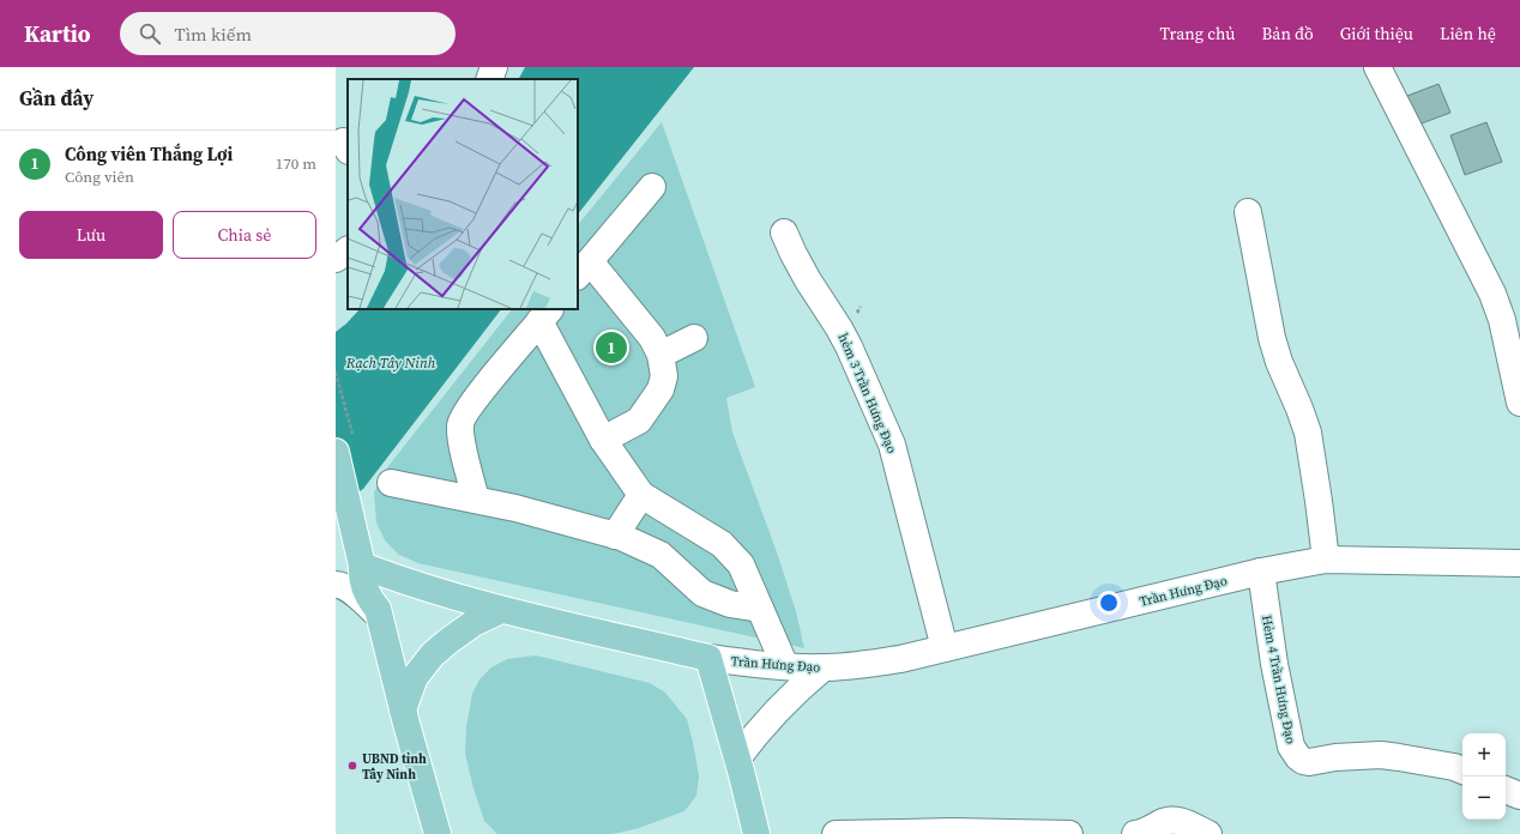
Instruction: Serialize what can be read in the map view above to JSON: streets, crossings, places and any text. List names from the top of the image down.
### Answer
{
  "streets": {
    "main road": ["Trần Hưng Đạo"],
    "street": ["hẻm 3 Trần Hưng Đạo", "Hẻm 4 Trần Hưng Đạo"]
  },
  "crossings": [
    ["hẻm 3 Trần Hưng Đạo", "Trần Hưng Đạo"],
    ["Trần Hưng Đạo", "Hẻm 4 Trần Hưng Đạo"]
  ],
  "water": ["Rạch Tây Ninh"],
  "places": ["UBND tỉnh Tây Ninh"],
  "page": {
    "header": "Kartio",
    "search": "Tìm kiếm",
    "nav": [
      "Trang chủ",
      "Bản đồ",
      "Giới thiệu",
      "Liên hệ"
    ],
    "heading": "Gần đây",
    "list": [
      {
        "mark": "1",
        "name": "Công viên Thắng Lợi",
        "note": "Công viên",
        "value": "170 m"
      }
    ],
    "buttons": ["Lưu", "Chia sẻ"],
    "pins": "1",
    "map_buttons": ["+", "−"]
  }
}
